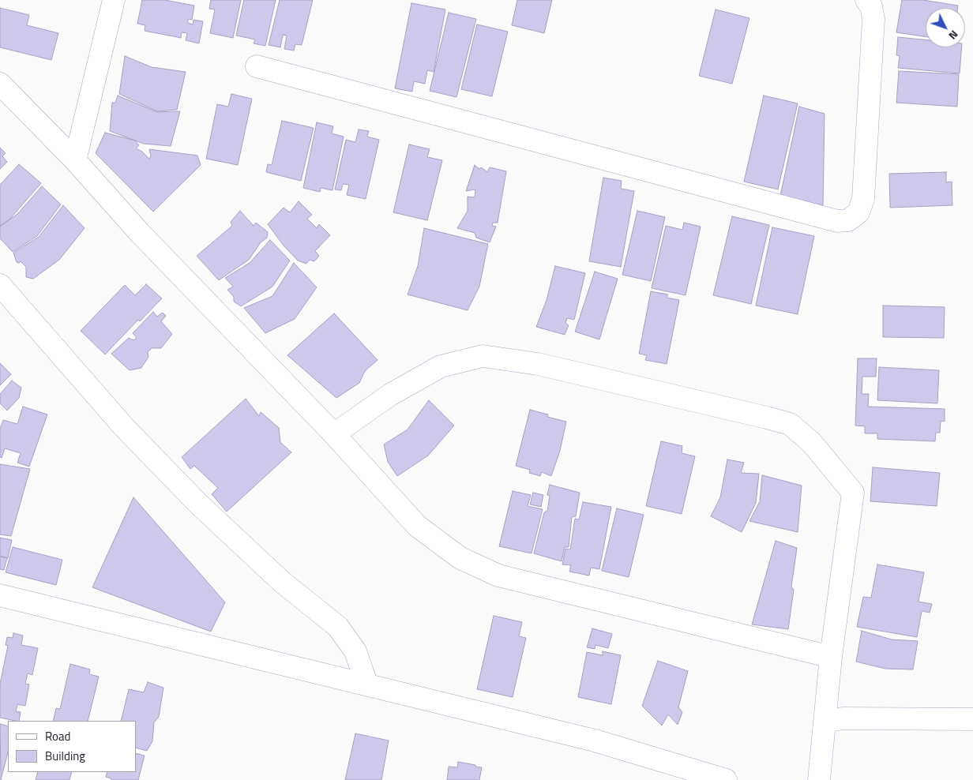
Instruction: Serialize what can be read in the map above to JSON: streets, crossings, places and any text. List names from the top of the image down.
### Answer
{
  "legend": ["Road", "Building"],
  "north": "bottom right"
}
